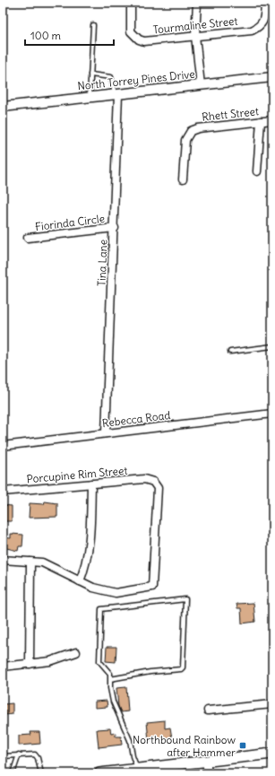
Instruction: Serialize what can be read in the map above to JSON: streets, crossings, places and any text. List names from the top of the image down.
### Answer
{
  "streets": {
    "street": [
      "Tourmaline Street",
      "North Torrey Pines Drive",
      "Rhett Street",
      "Fiorinda Circle",
      "Tina Lane",
      "Rebecca Road",
      "Porcupine Rim Street"
    ]
  },
  "crossings": [
    ["North Torrey Pines Drive", "Tina Lane"],
    ["Fiorinda Circle", "Tina Lane"],
    ["Tina Lane", "Rebecca Road"]
  ],
  "places": {
    "transit": ["Northbound Rainbow after Hammer"]
  },
  "scale_bar": "100 m"
}
